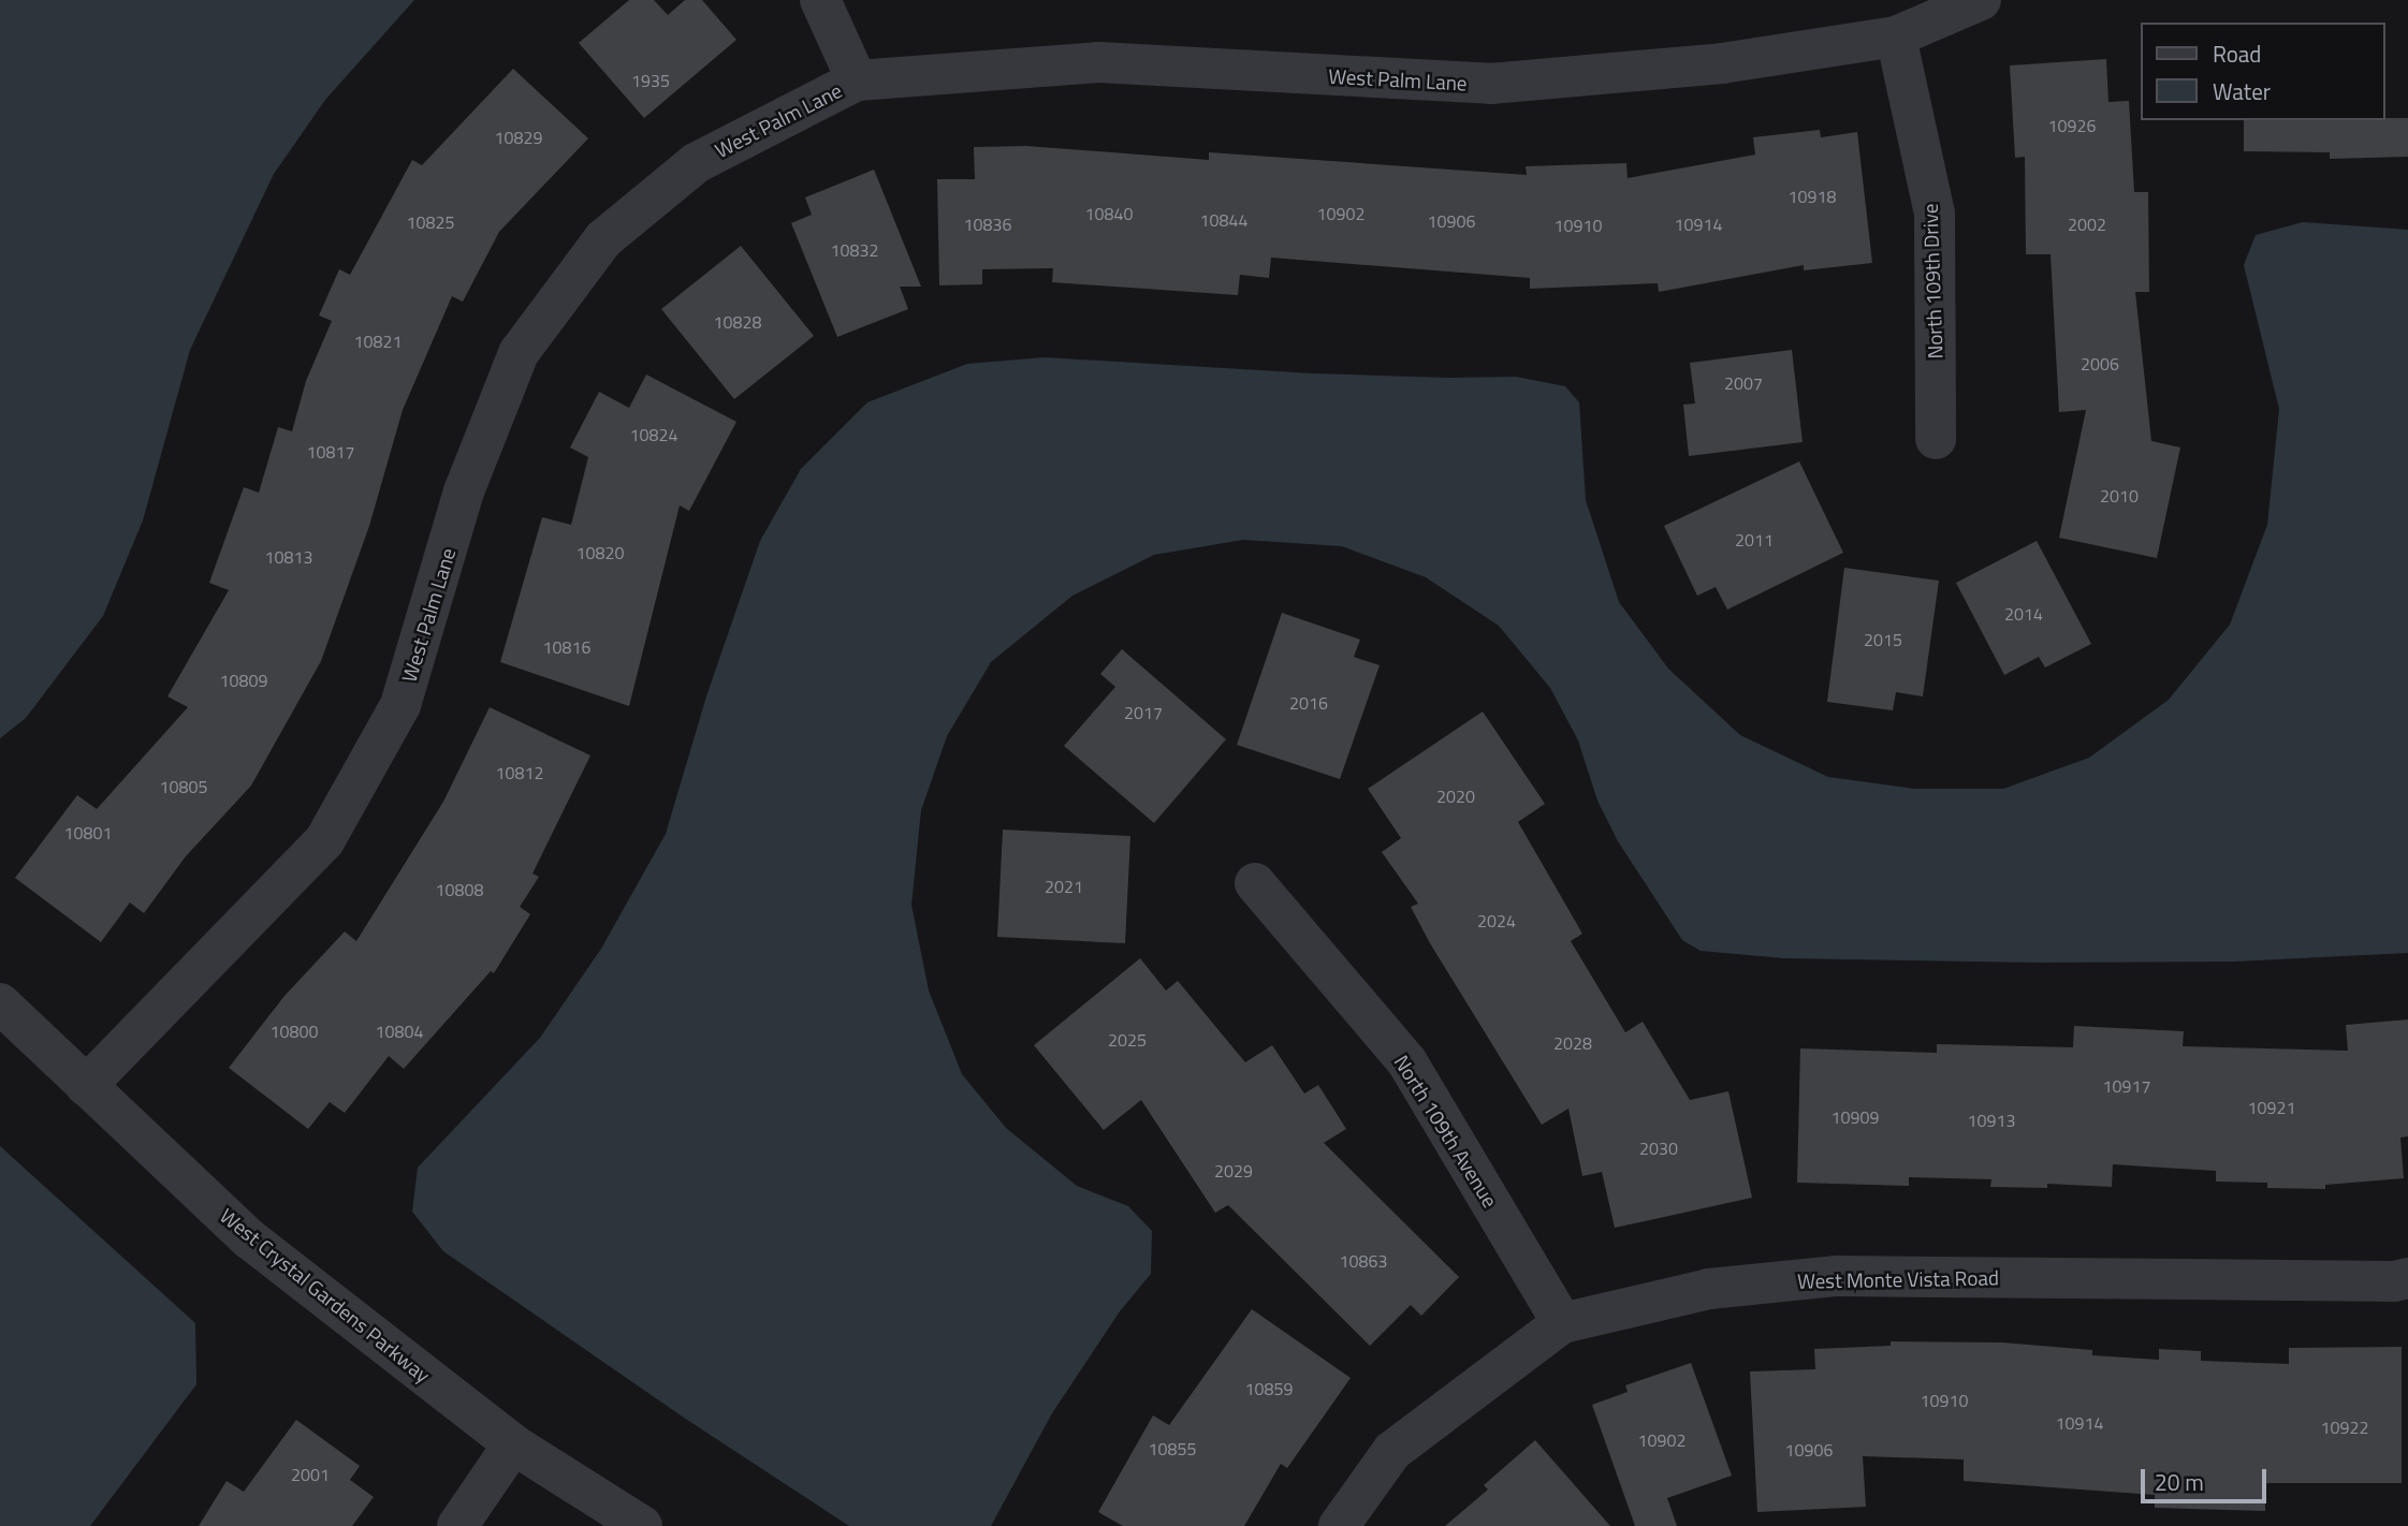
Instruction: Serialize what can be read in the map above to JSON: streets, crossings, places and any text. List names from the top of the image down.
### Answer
{
  "streets": {
    "street": [
      "West Palm Lane",
      "North 109th Drive",
      "North 109th Avenue",
      "West Monte Vista Road",
      "West Crystal Gardens Parkway"
    ]
  },
  "crossings": [
    ["West Palm Lane", "North 109th Drive"],
    ["West Palm Lane", "West Crystal Gardens Parkway"],
    ["North 109th Avenue", "West Monte Vista Road"]
  ],
  "house_numbers": [
    "1935",
    "10926",
    "10829",
    "10918",
    "10840",
    "10902",
    "10844",
    "10906",
    "10825",
    "10836",
    "10914",
    "2002",
    "10910",
    "10832",
    "10828",
    "10821",
    "2006",
    "2007",
    "10824",
    "10817",
    "2010",
    "2011",
    "10820",
    "10813",
    "2014",
    "2015",
    "10816",
    "10809",
    "2016",
    "2017",
    "10812",
    "10805",
    "2020",
    "10801",
    "2021",
    "10808",
    "2024",
    "10800",
    "10804",
    "2025",
    "2028",
    "10917",
    "10921",
    "10909",
    "10913",
    "2030",
    "2029",
    "10863",
    "10859",
    "10910",
    "10914",
    "10922",
    "10902",
    "10855",
    "10906",
    "2001"
  ],
  "legend": ["Road", "Water"],
  "scale_bar": "20 m"
}
